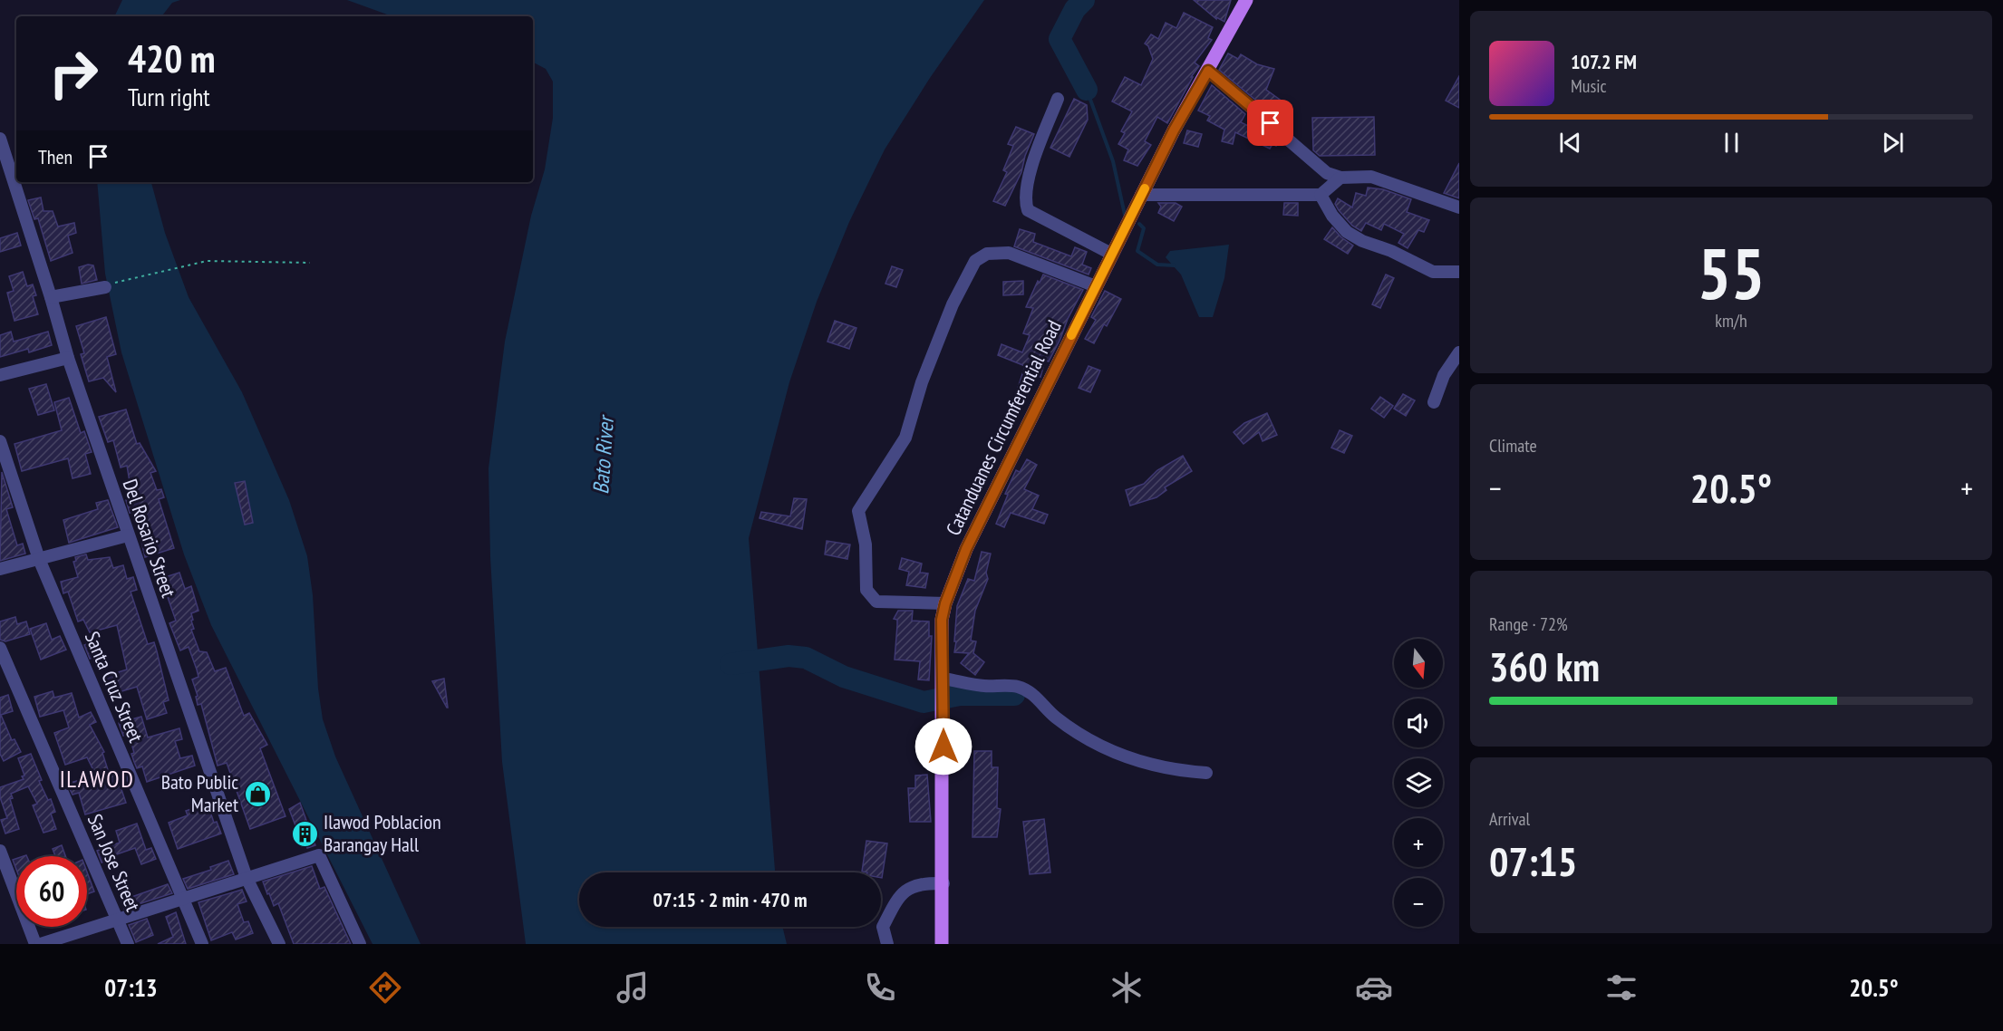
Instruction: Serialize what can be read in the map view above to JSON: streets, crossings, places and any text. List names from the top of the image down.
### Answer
{
  "streets": {
    "main road": ["Catanduanes Circumferential Road"],
    "street": ["Del Rosario Street", "Santa Cruz Street", "San Jose Street"]
  },
  "districts": ["ILAWOD"],
  "water": ["Bato River"],
  "places": {
    "shop": ["Bato Public Market"],
    "building": ["Ilawod Poblacion Barangay Hall"]
  },
  "north": "bottom",
  "page": {
    "turn": ["420 m", "Turn right"],
    "song": ["107.2 FM", "Music"],
    "then": "Then",
    "tile": [
      ["55", "km/h"],
      "Climate",
      ["Range · 72%", "360 km"],
      ["Arrival", "07:15"]
    ],
    "heat": ["−", "20.5°", "+"],
    "map_buttons": ["+", "−"],
    "limit": "60",
    "trip": "07:15 · 2 min · 470 m",
    "tabs": ["07:13", "20.5°"]
  }
}
